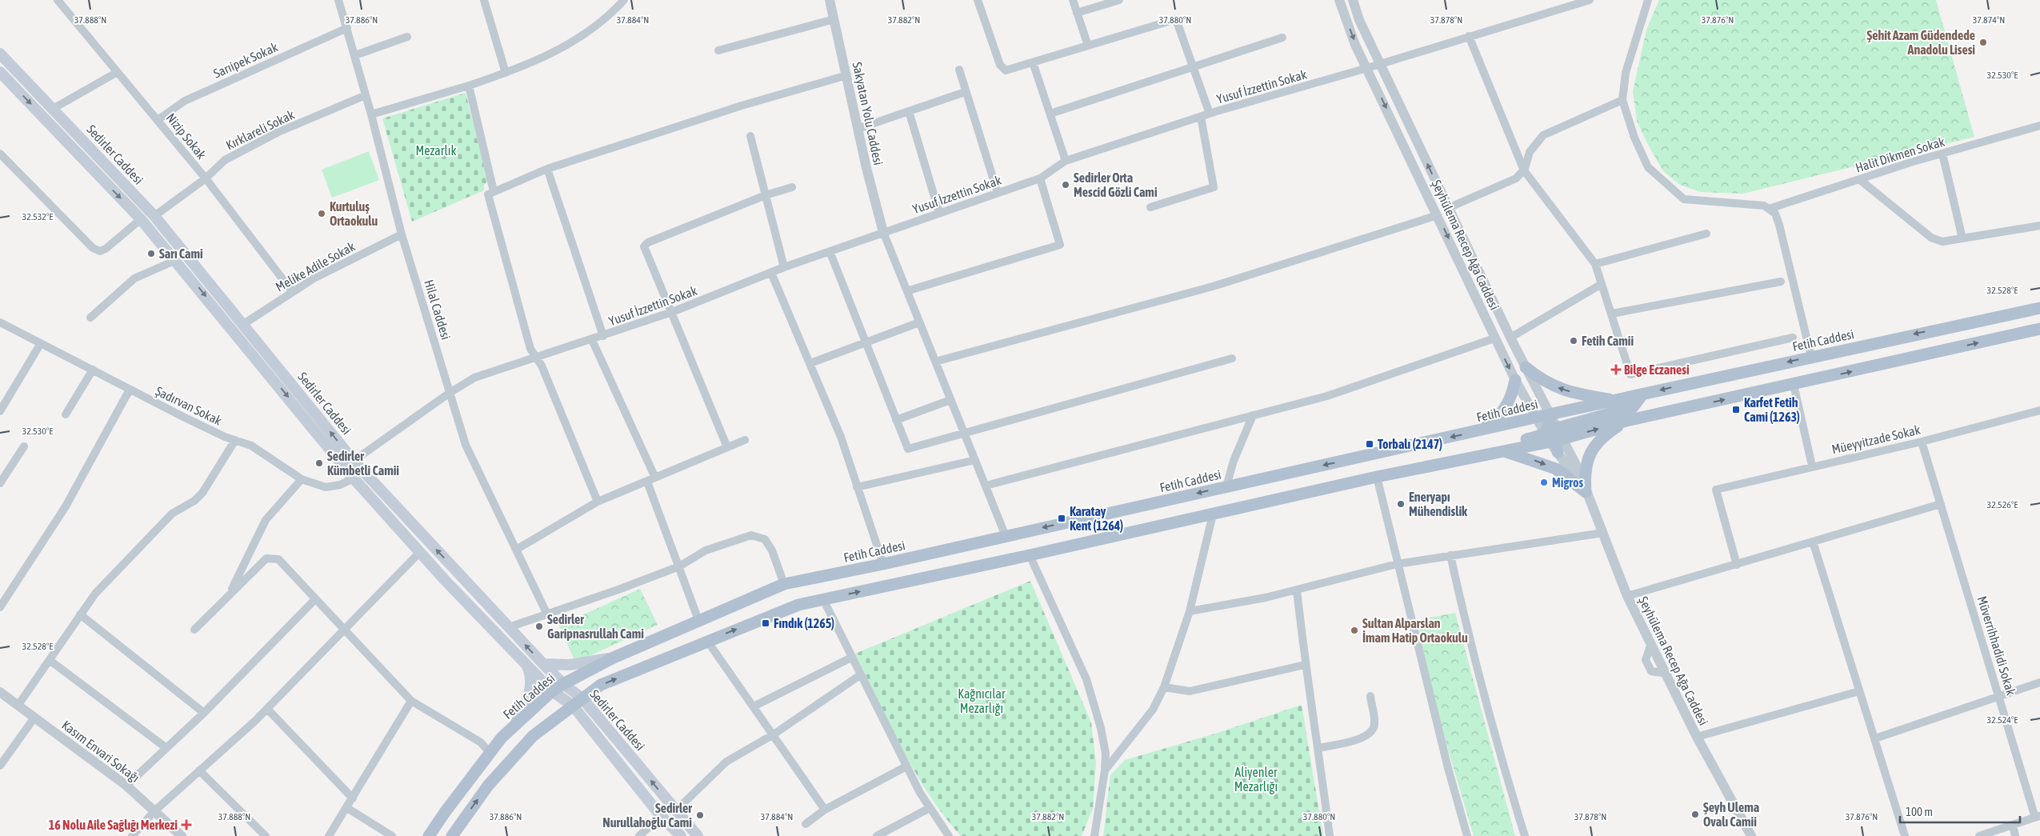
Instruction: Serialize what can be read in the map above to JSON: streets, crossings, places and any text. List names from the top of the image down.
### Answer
{
  "streets": {
    "main road": ["Sedirler Caddesi", "Fetih Caddesi"],
    "street": [
      "Sarıipek Sokak",
      "Yusuf İzzettin Sokak",
      "Sakyatan Yolu Caddesi",
      "Kırklareli Sokak",
      "Nizip Sokak",
      "Halit Dikmen Sokak",
      "Şeyhülema Recep Ağa Caddesi",
      "Melike Adile Sokak",
      "Hilal Caddesi",
      "Şadırvan Sokak",
      "Müeyyitzade Sokak",
      "Müverrihhadidi Sokak",
      "Kasım Envari Sokağı"
    ]
  },
  "crossings": [
    ["Sarıipek Sokak", "Nizip Sokak"],
    ["Sarıipek Sokak", "Hilal Caddesi"],
    ["Yusuf İzzettin Sokak", "Sakyatan Yolu Caddesi"],
    ["Yusuf İzzettin Sokak", "Sedirler Caddesi"],
    ["Yusuf İzzettin Sokak", "Şeyhülema Recep Ağa Caddesi"],
    ["Yusuf İzzettin Sokak", "Hilal Caddesi"],
    ["Kırklareli Sokak", "Nizip Sokak"],
    ["Kırklareli Sokak", "Sedirler Caddesi"],
    ["Kırklareli Sokak", "Hilal Caddesi"],
    ["Nizip Sokak", "Melike Adile Sokak"],
    ["Sedirler Caddesi", "Melike Adile Sokak"],
    ["Sedirler Caddesi", "Fetih Caddesi"],
    ["Sedirler Caddesi", "Şadırvan Sokak"],
    ["Şeyhülema Recep Ağa Caddesi", "Fetih Caddesi"],
    ["Melike Adile Sokak", "Hilal Caddesi"],
    ["Müeyyitzade Sokak", "Müverrihhadidi Sokak"]
  ],
  "parks": ["Mezarlık", "Kağnıcılar Mezarlığı", "Aliyenler Mezarlığı"],
  "places": {
    "other": [
      "Şehit Azam Güdendede Anadolu Lisesi",
      "Sedirler Orta Mescid Gözli Cami",
      "Kurtuluş Ortaokulu",
      "Sarı Cami",
      "Fetih Camii",
      "Sedirler Kümbetli Camii",
      "Migros",
      "Eneryapı Mühendislik",
      "Sedirler Garipnasrullah Cami",
      "Sultan Alparslan İmam Hatip Ortaokulu",
      "Şeyh Ulema Ovalı Camii",
      "Sedirler Nurullahoğlu Cami"
    ],
    "health": ["Bilge Eczanesi", "16 Nolu Aile Sağlığı Merkezi"],
    "transit": [
      "Karfet Fetih Cami (1263)",
      "Torbalı (2147)",
      "Karatay Kent (1264)",
      "Fındık (1265)"
    ]
  },
  "scale_bar": "100 m",
  "coordinates": [
    "37.888°N",
    "37.886°N",
    "37.884°N",
    "37.882°N",
    "37.880°N",
    "37.878°N",
    "37.874°N",
    "37.876°N",
    "32.530°E",
    "32.532°E",
    "32.528°E",
    "32.526°E",
    "32.524°E"
  ]
}
